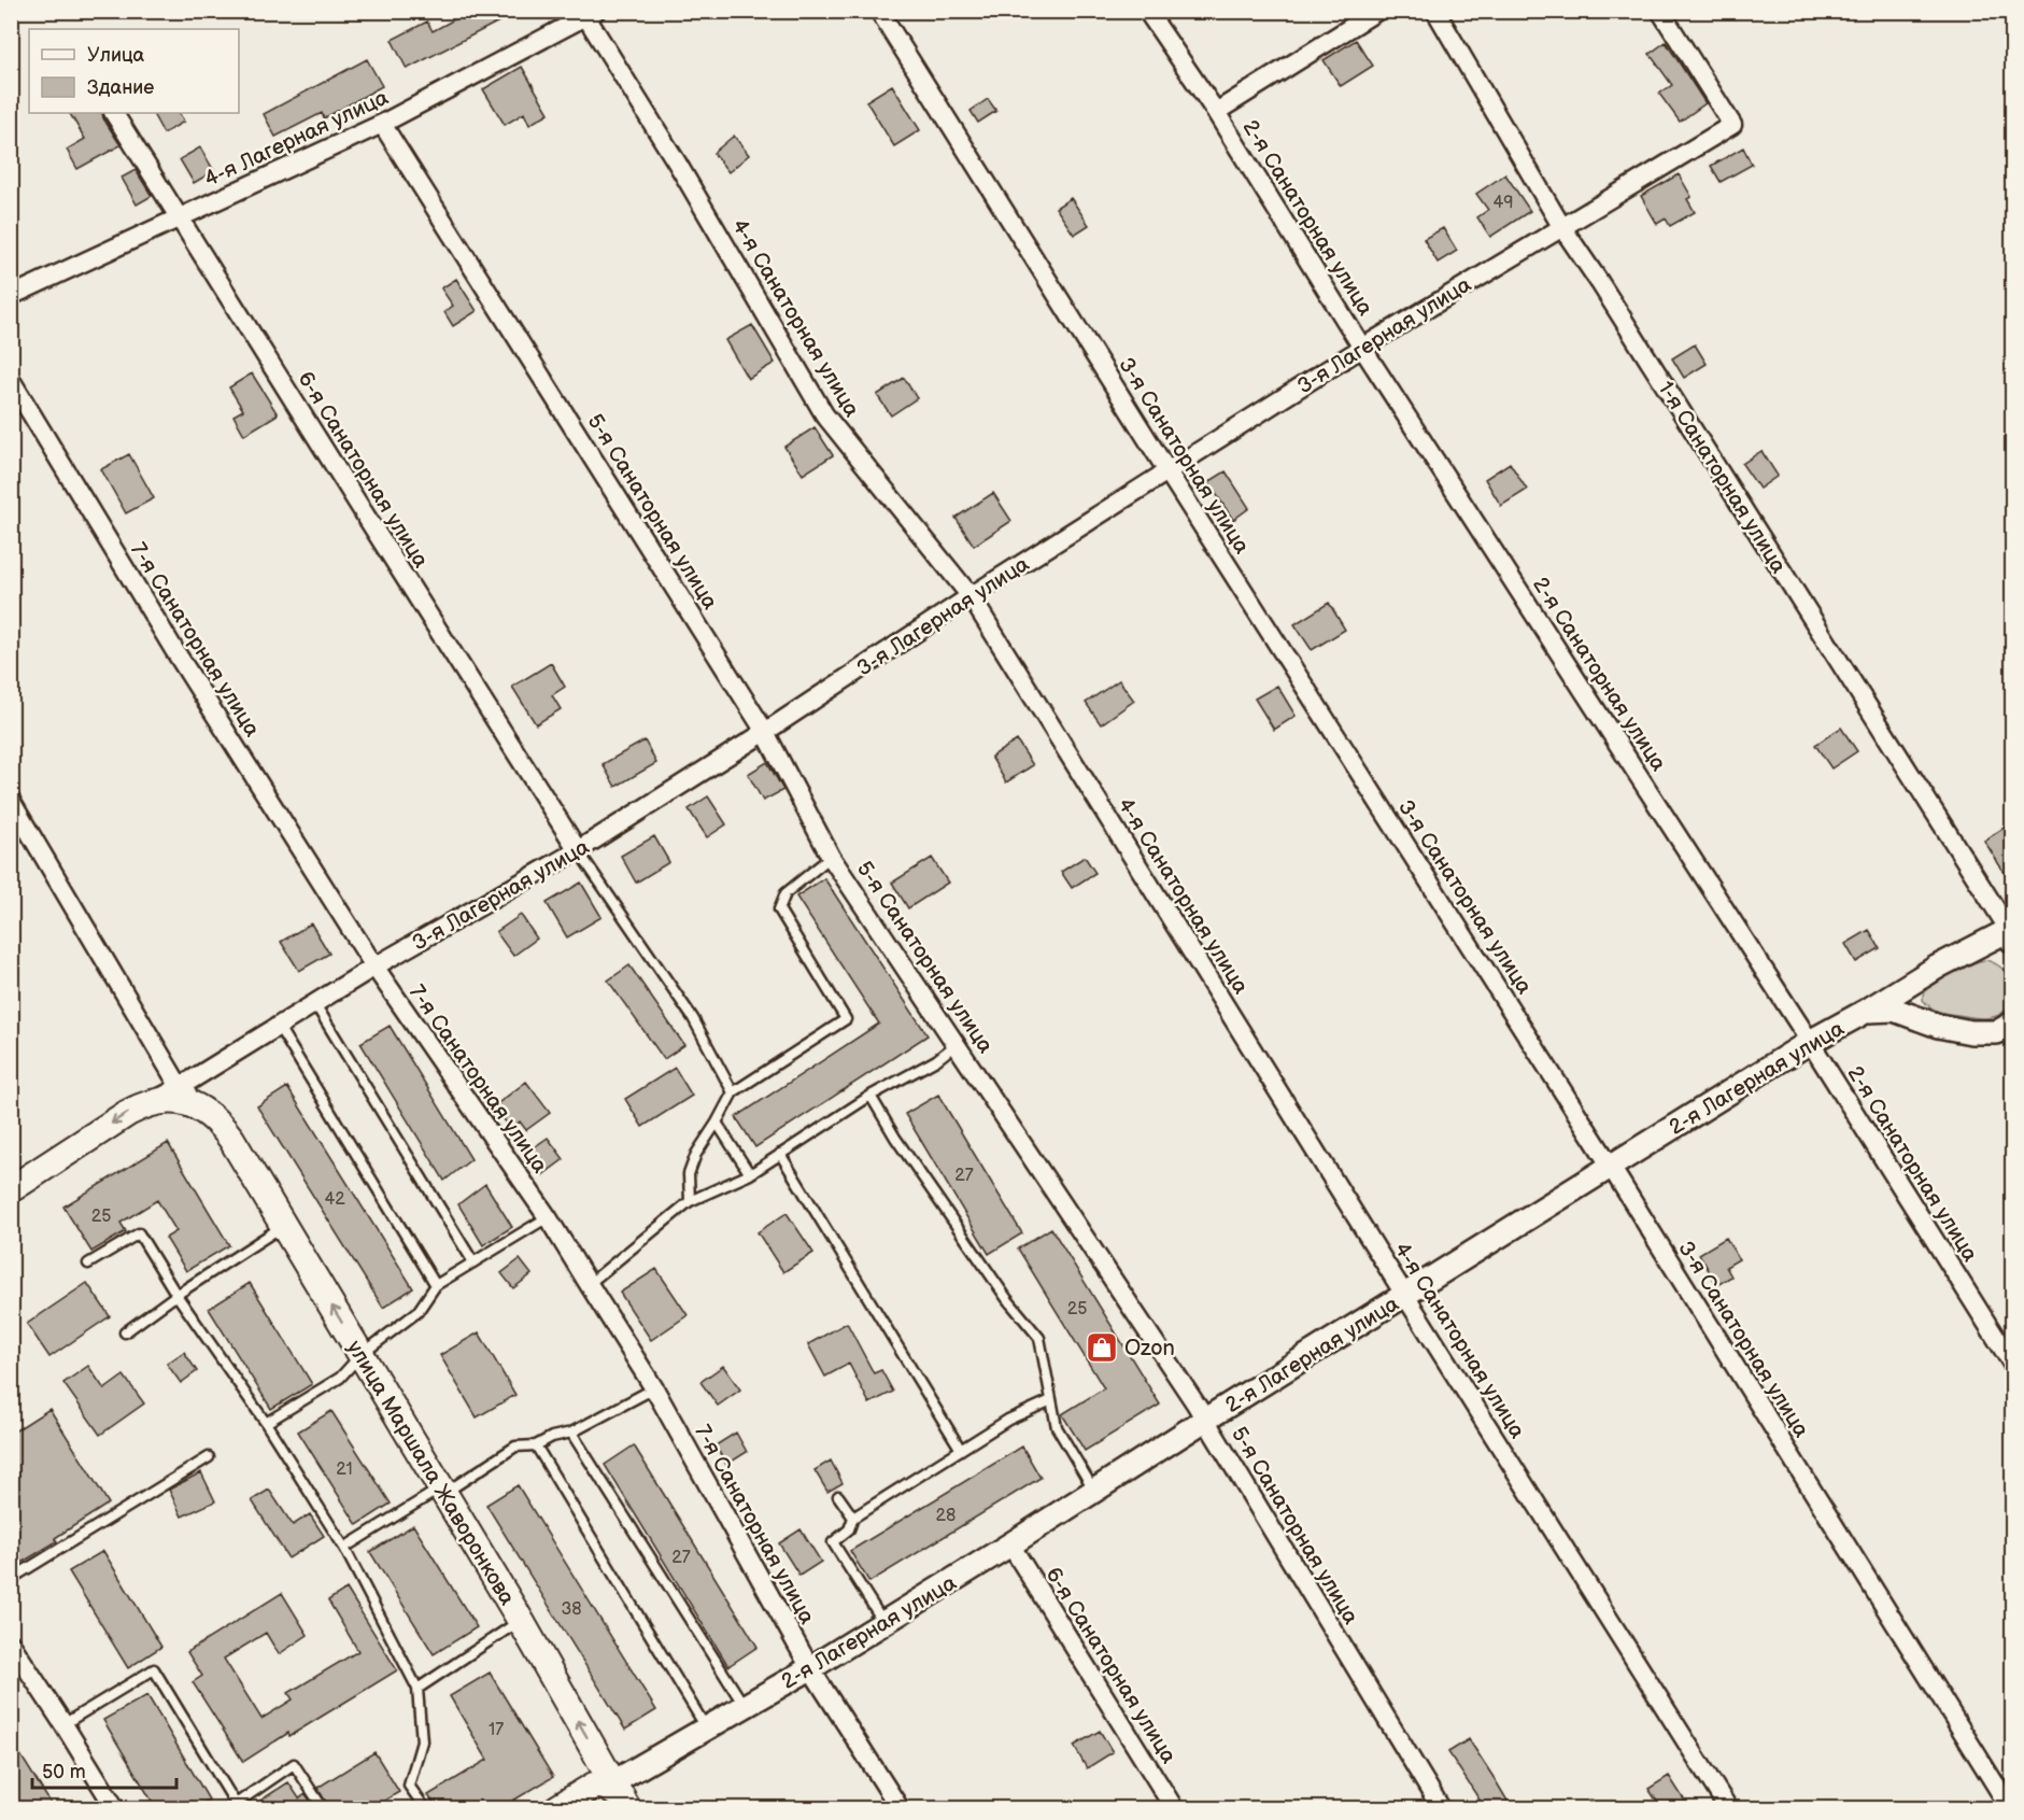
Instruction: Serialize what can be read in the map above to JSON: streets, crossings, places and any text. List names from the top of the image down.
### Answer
{
  "streets": {
    "main road": ["3-я Лагерная улица", "2-я Лагерная улица", "улица Маршала Жаворонкова"],
    "street": [
      "4-я Лагерная улица",
      "2-я Санаторная улица",
      "4-я Санаторная улица",
      "3-я Санаторная улица",
      "6-я Санаторная улица",
      "1-я Санаторная улица",
      "5-я Санаторная улица",
      "7-я Санаторная улица"
    ]
  },
  "crossings": [
    ["4-я Лагерная улица", "4-я Санаторная улица"],
    ["4-я Лагерная улица", "6-я Санаторная улица"],
    ["4-я Лагерная улица", "5-я Санаторная улица"],
    ["2-я Санаторная улица", "3-я Лагерная улица"],
    ["2-я Санаторная улица", "2-я Лагерная улица"],
    ["4-я Санаторная улица", "3-я Лагерная улица"],
    ["4-я Санаторная улица", "2-я Лагерная улица"],
    ["3-я Лагерная улица", "3-я Санаторная улица"],
    ["3-я Лагерная улица", "6-я Санаторная улица"],
    ["3-я Лагерная улица", "1-я Санаторная улица"],
    ["3-я Лагерная улица", "5-я Санаторная улица"],
    ["3-я Лагерная улица", "7-я Санаторная улица"],
    ["3-я Лагерная улица", "улица Маршала Жаворонкова"],
    ["3-я Санаторная улица", "2-я Лагерная улица"],
    ["6-я Санаторная улица", "2-я Лагерная улица"],
    ["1-я Санаторная улица", "2-я Лагерная улица"],
    ["5-я Санаторная улица", "2-я Лагерная улица"],
    ["7-я Санаторная улица", "2-я Лагерная улица"],
    ["2-я Лагерная улица", "улица Маршала Жаворонкова"]
  ],
  "one_way": ["улица Маршала Жаворонкова"],
  "places": {
    "shop": ["Ozon"]
  },
  "house_numbers": [
    "49",
    "27",
    "42",
    "25",
    "25",
    "21",
    "28",
    "27",
    "38",
    "17"
  ],
  "legend": ["Улица", "Здание"],
  "scale_bar": "50 m"
}
